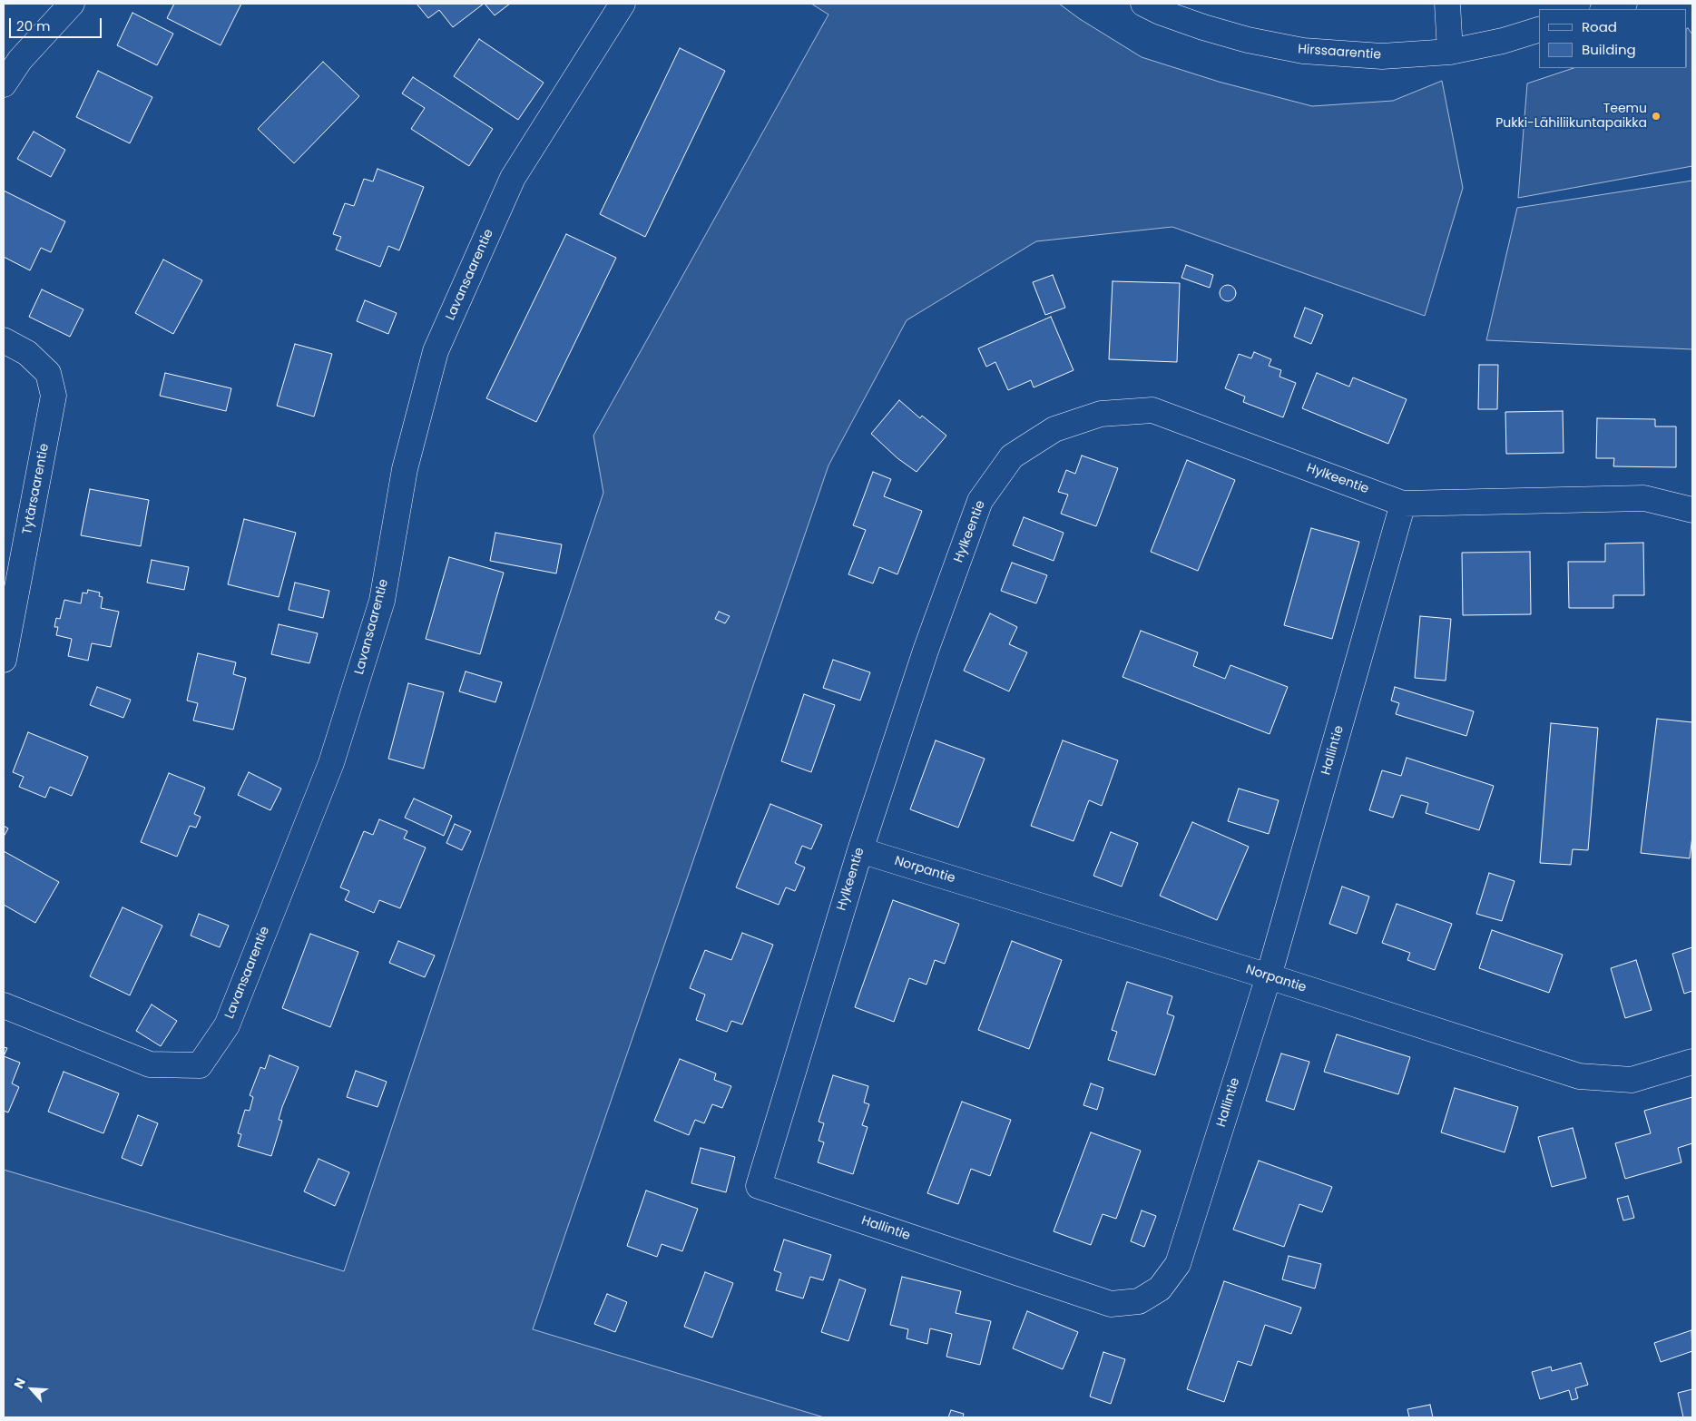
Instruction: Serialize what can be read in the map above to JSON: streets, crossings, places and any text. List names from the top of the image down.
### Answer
{
  "streets": {
    "street": [
      "Hirssaarentie",
      "Lavansaarentie",
      "Hylkeentie",
      "Tytärsaarentie",
      "Hallintie",
      "Norpantie"
    ]
  },
  "crossings": [
    ["Hylkeentie", "Hallintie"],
    ["Hylkeentie", "Norpantie"],
    ["Hallintie", "Norpantie"]
  ],
  "places": ["Teemu Pukki-Lähiliikuntapaikka"],
  "legend": ["Road", "Building"],
  "scale_bar": "20 m",
  "north": "top left"
}
